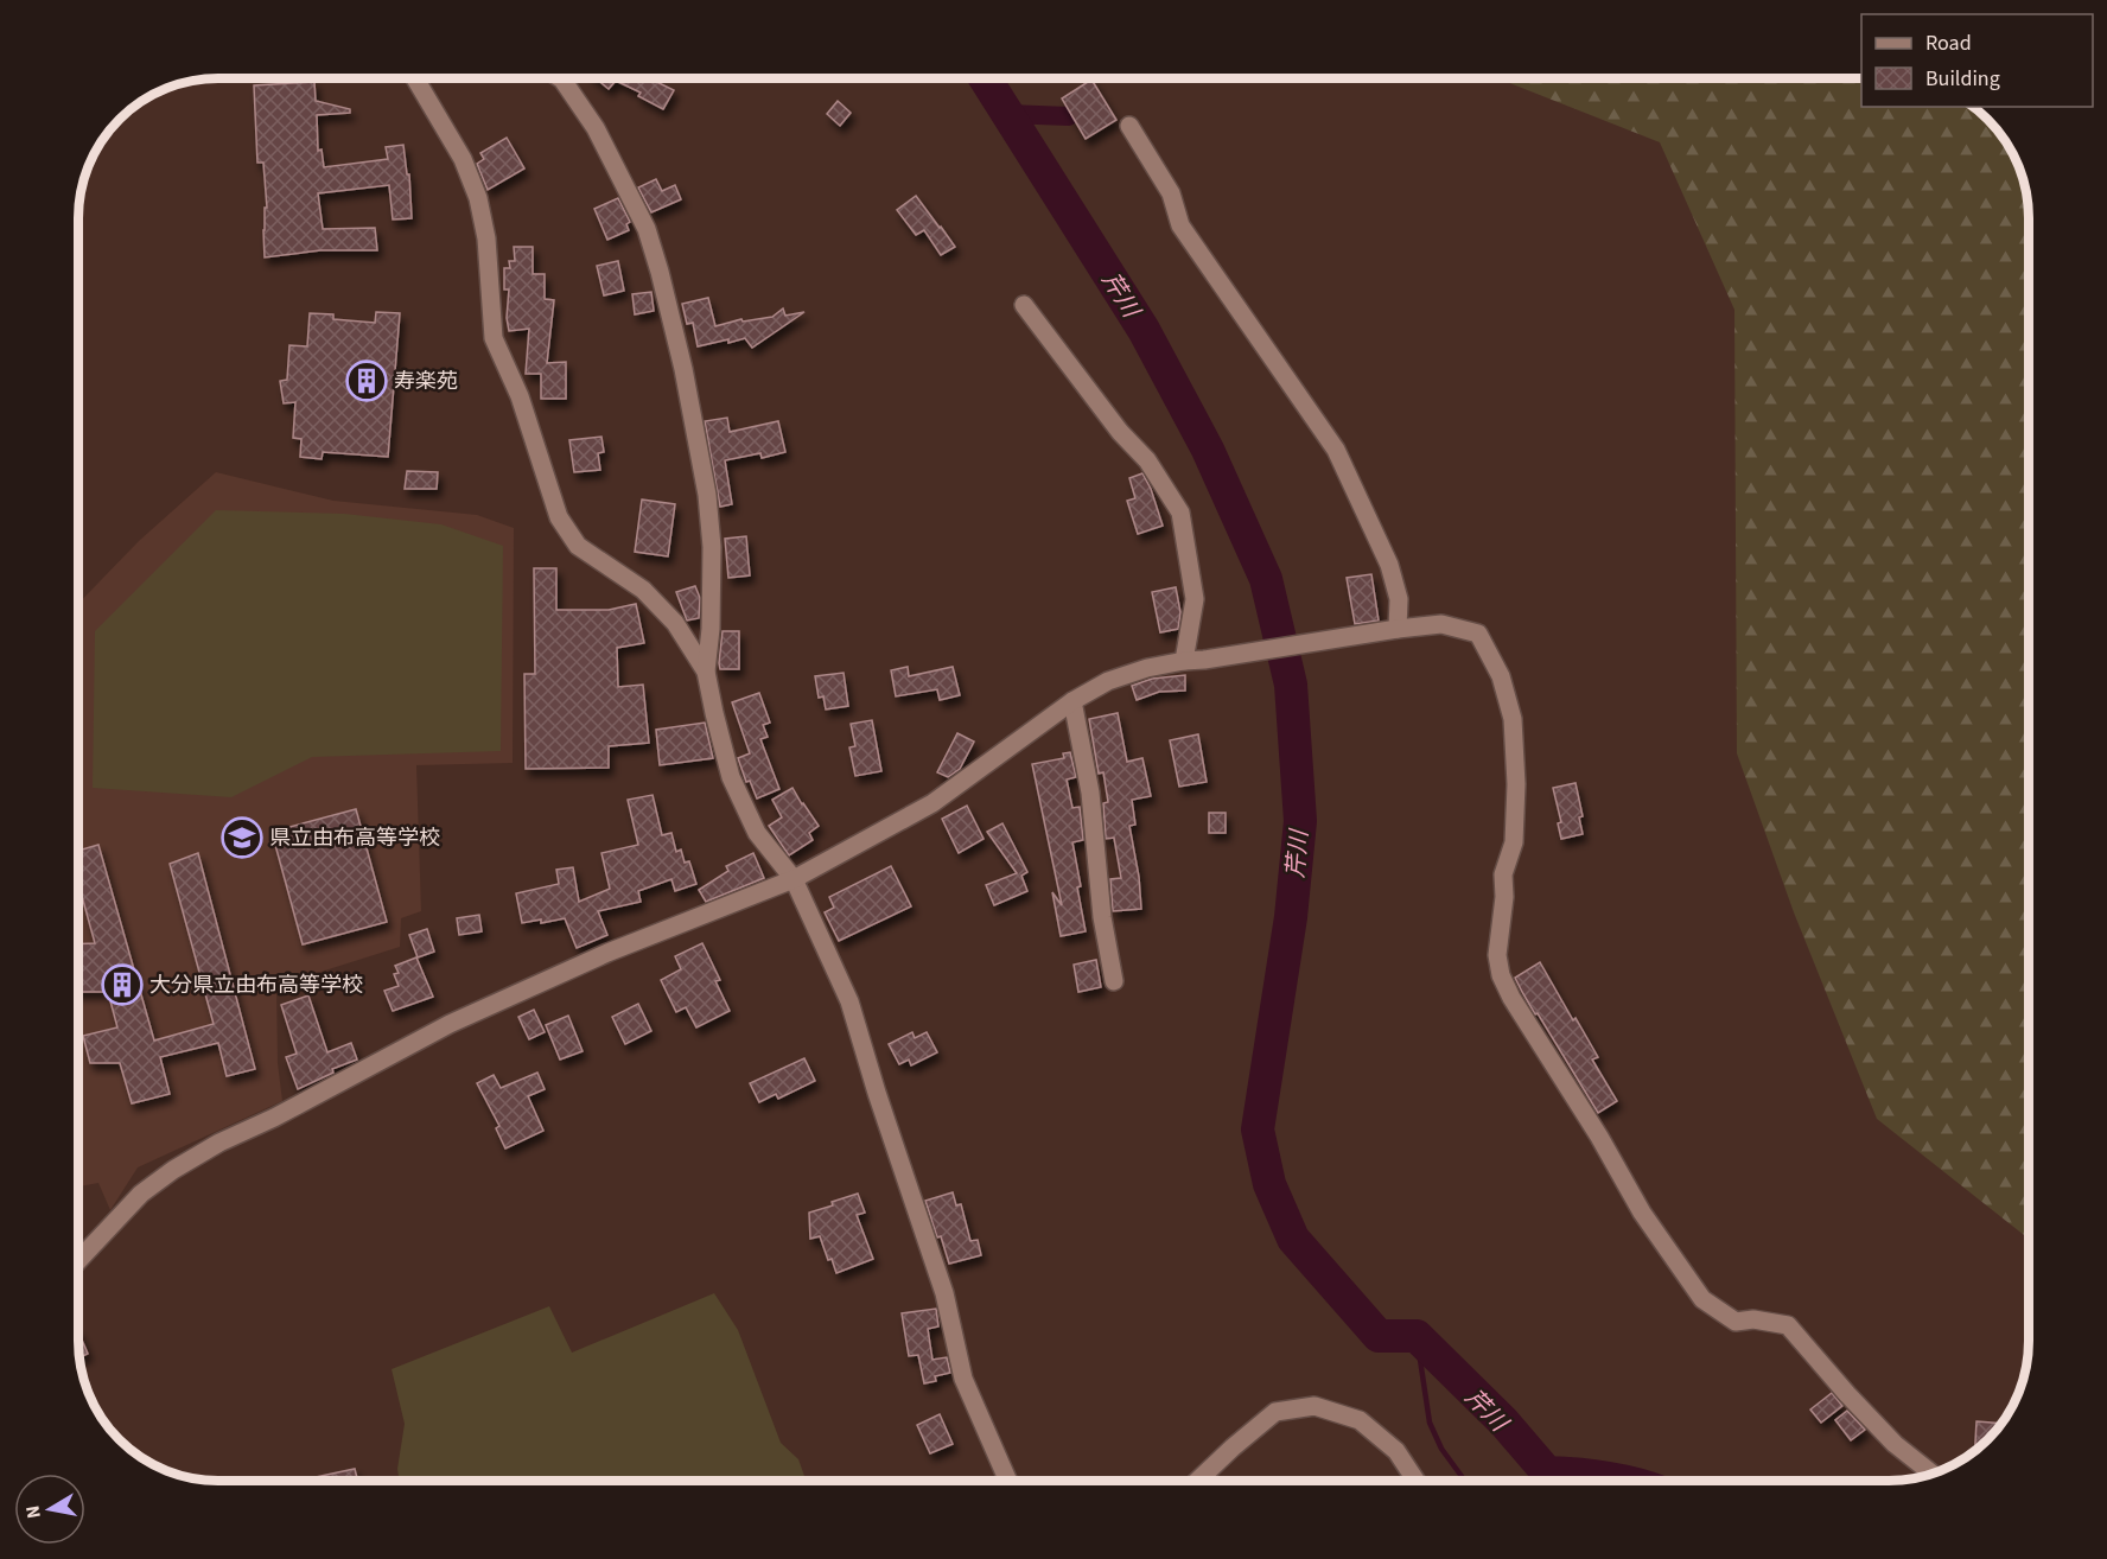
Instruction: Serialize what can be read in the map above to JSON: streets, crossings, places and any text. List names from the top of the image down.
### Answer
{
  "water": ["芹川"],
  "places": {
    "building": ["寿楽苑", "大分県立由布高等学校"],
    "school or university": ["県立由布高等学校"]
  },
  "legend": ["Road", "Building"],
  "north": "left"
}
